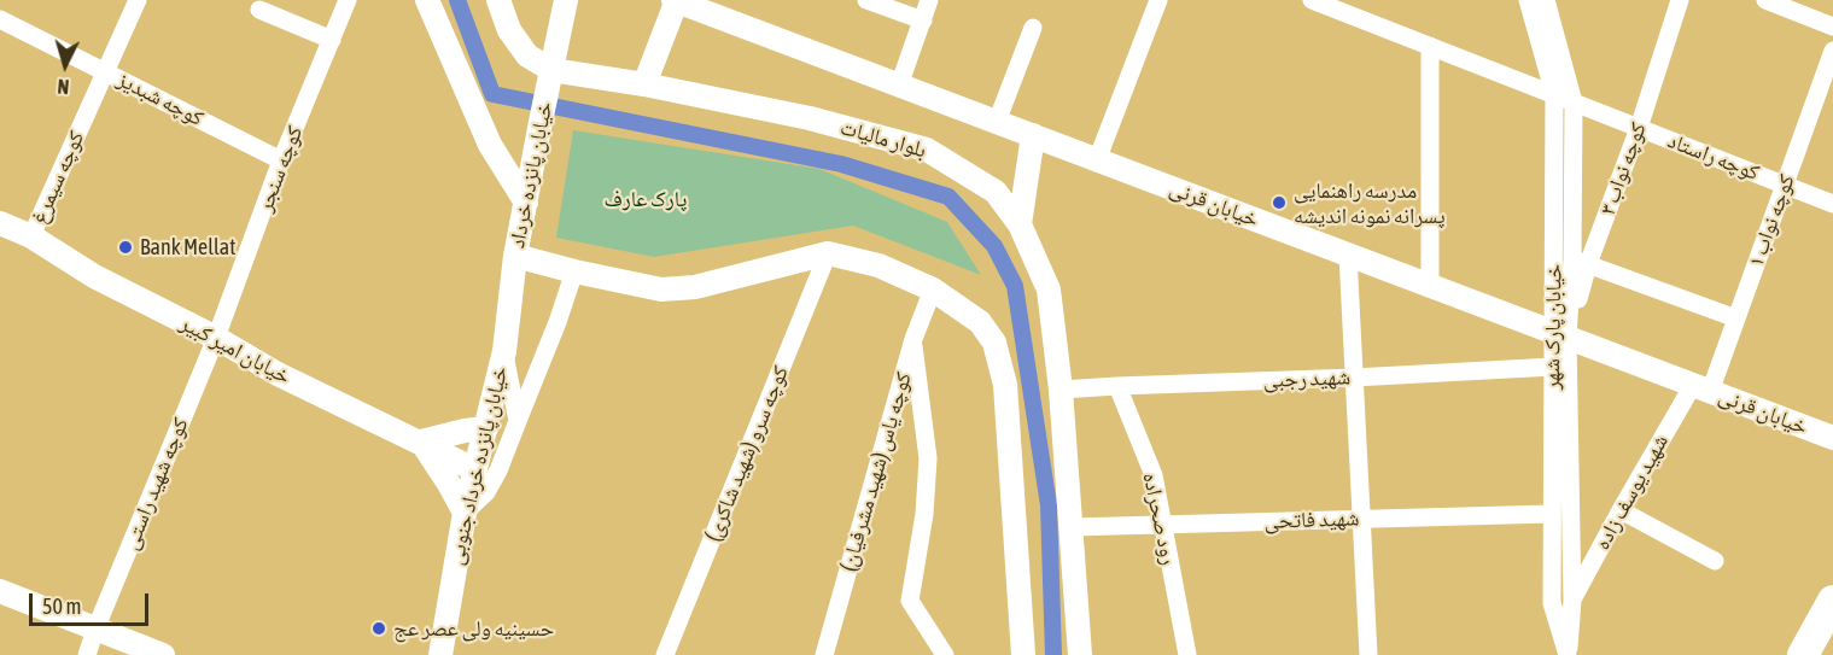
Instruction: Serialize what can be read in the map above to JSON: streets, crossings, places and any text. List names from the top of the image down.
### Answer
{
  "streets": {
    "street": [
      "کوچه شبدیز",
      "بلوار مالیات",
      "کوچه راستاد",
      "کوچه سنجر",
      "کوچه نواب ۳",
      "خیابان پانزده خرداد",
      "کوچه سیمرغ",
      "خیابان قرنی",
      "کوچه نواب ۱",
      "خیابان پارک شهر",
      "خیابان امیر کبیر",
      "شهید رجبی",
      "کوچه سرو (شهید شاکری)",
      "خیابان پانزده خرداد جنوبی",
      "کوچه یاس (شهید مشرفیان)",
      "کوچه شهید راستی",
      "شهید یوسف زاده",
      "رود صحراده",
      "شهید فاتحی"
    ]
  },
  "crossings": [
    ["کوچه شبدیز", "کوچه سنجر"],
    ["کوچه شبدیز", "کوچه سیمرغ"],
    ["بلوار مالیات", "خیابان پانزده خرداد"],
    ["بلوار مالیات", "شهید رجبی"],
    ["بلوار مالیات", "شهید فاتحی"],
    ["کوچه راستاد", "کوچه نواب ۳"],
    ["کوچه راستاد", "کوچه نواب ۱"],
    ["کوچه راستاد", "خیابان پارک شهر"],
    ["کوچه سنجر", "خیابان امیر کبیر"],
    ["کوچه سنجر", "کوچه شهید راستی"],
    ["کوچه نواب ۳", "خیابان قرنی"],
    ["کوچه نواب ۳", "خیابان پارک شهر"],
    ["خیابان پانزده خرداد", "خیابان پانزده خرداد جنوبی"],
    ["کوچه سیمرغ", "خیابان امیر کبیر"],
    ["خیابان قرنی", "کوچه نواب ۱"],
    ["خیابان قرنی", "خیابان پارک شهر"],
    ["خیابان قرنی", "شهید یوسف زاده"],
    ["کوچه نواب ۱", "شهید یوسف زاده"],
    ["خیابان پارک شهر", "شهید رجبی"],
    ["خیابان پارک شهر", "شهید یوسف زاده"],
    ["خیابان پارک شهر", "شهید فاتحی"],
    ["خیابان امیر کبیر", "خیابان پانزده خرداد جنوبی"],
    ["خیابان امیر کبیر", "کوچه شهید راستی"],
    ["شهید رجبی", "رود صحراده"],
    ["رود صحراده", "شهید فاتحی"]
  ],
  "parks": ["پارک عارف"],
  "places": ["مدرسه راهنمایی پسرانه نمونه اندیشه", "Bank Mellat", "حسینیه ولی عصر عج"],
  "scale_bar": "50 m",
  "north": "bottom"
}
